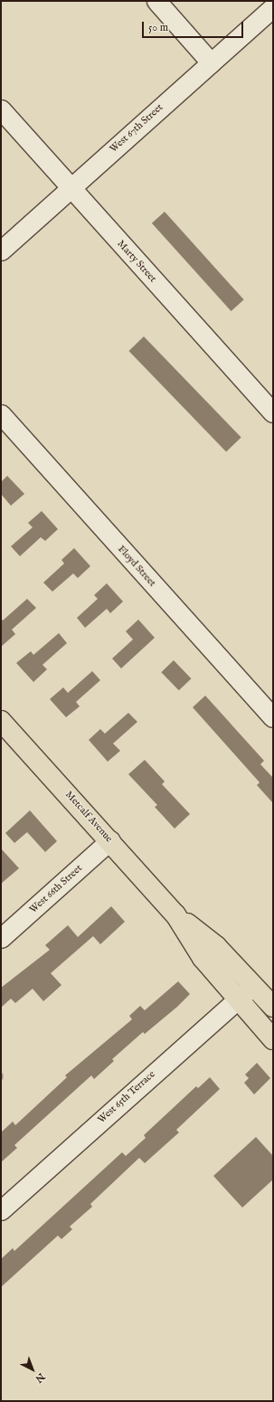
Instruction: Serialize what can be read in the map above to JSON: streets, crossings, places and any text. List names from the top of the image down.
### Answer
{
  "streets": {
    "main road": ["Metcalf Avenue"],
    "street": [
      "West 67th Street",
      "Marty Street",
      "Floyd Street",
      "West 66th Street",
      "West 65th Terrace"
    ]
  },
  "crossings": [
    ["West 67th Street", "Marty Street"],
    ["Metcalf Avenue", "West 66th Street"],
    ["Metcalf Avenue", "West 65th Terrace"]
  ],
  "scale_bar": "50 m",
  "north": "bottom right"
}
